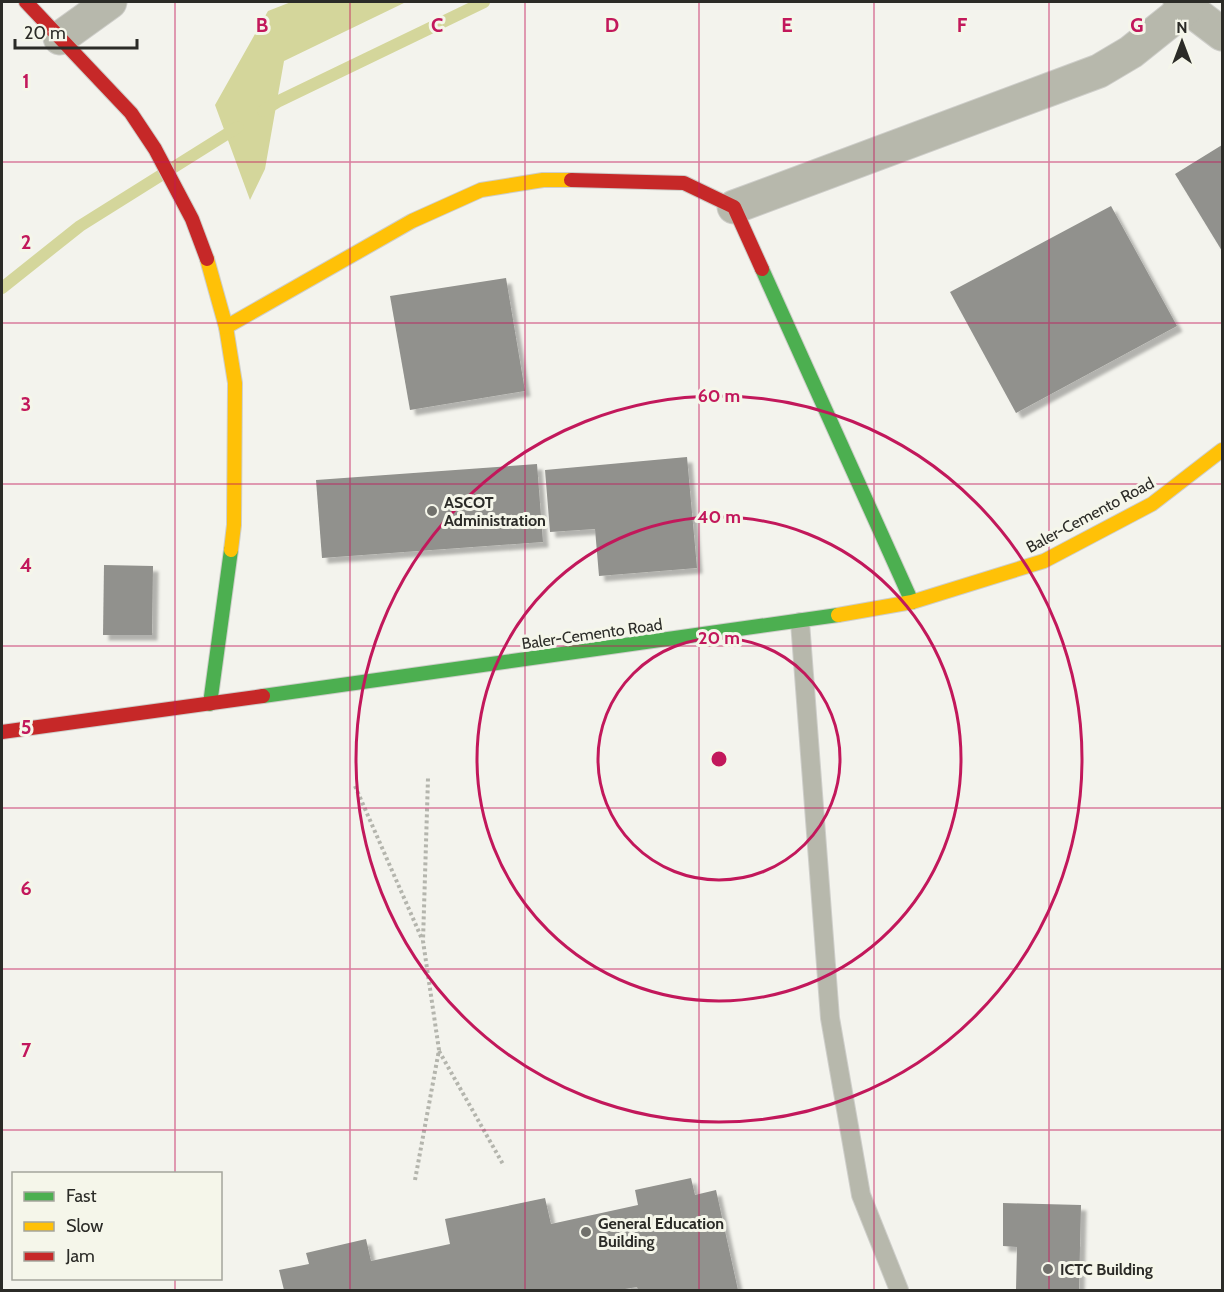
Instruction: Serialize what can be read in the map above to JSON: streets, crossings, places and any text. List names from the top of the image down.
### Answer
{
  "streets": {
    "street": ["Baler-Cemento Road"]
  },
  "places": ["ASCOT Administration", "General Education Building", "ICTC Building"],
  "legend": ["Fast", "Slow", "Jam"],
  "scale_bar": "20 m",
  "north": "top",
  "grid": {
    "columns": [
      "B",
      "C",
      "D",
      "E",
      "F",
      "G"
    ],
    "rows": [
      "1",
      "2",
      "3",
      "4",
      "5",
      "6",
      "7"
    ]
  },
  "rings": ["60 m", "40 m", "20 m"]
}
